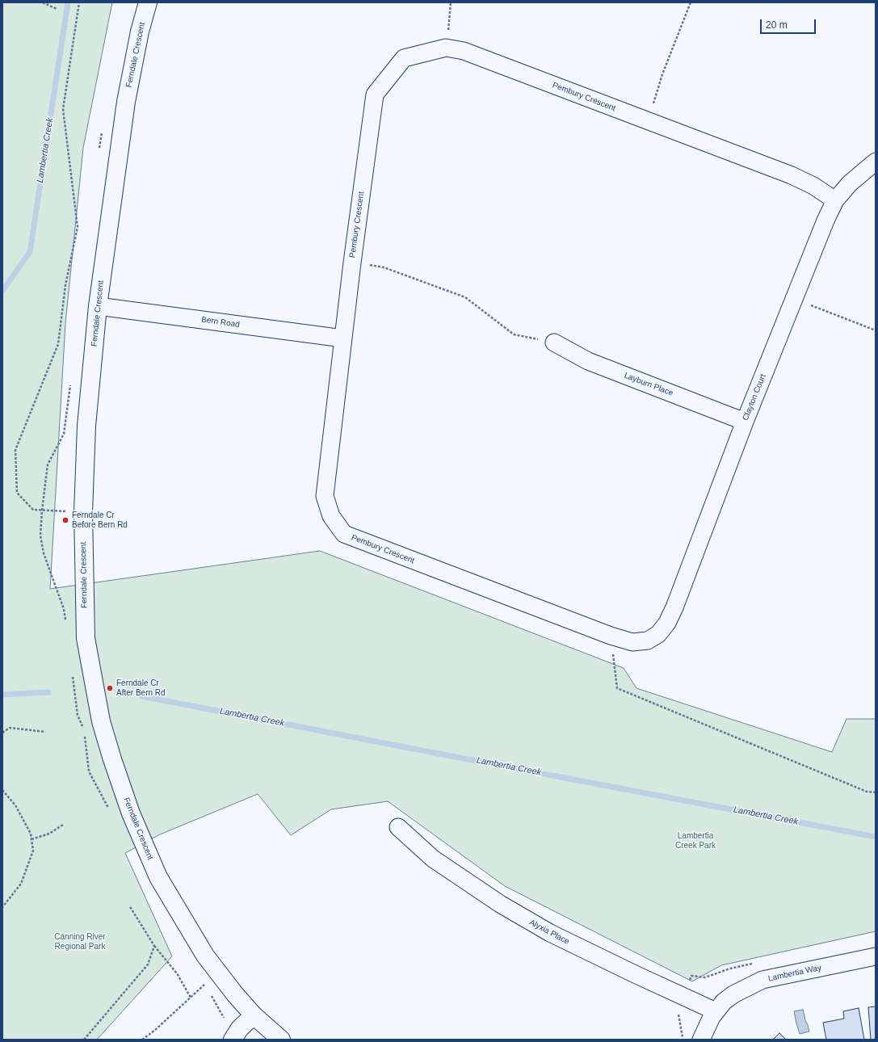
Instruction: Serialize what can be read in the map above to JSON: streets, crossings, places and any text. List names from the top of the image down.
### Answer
{
  "streets": {
    "street": [
      "Ferndale Crescent",
      "Pembury Crescent",
      "Bern Road",
      "Layburn Place",
      "Clayton Court",
      "Alyxia Place",
      "Lambertia Way"
    ]
  },
  "crossings": [
    ["Ferndale Crescent", "Bern Road"],
    ["Pembury Crescent", "Bern Road"],
    ["Pembury Crescent", "Clayton Court"],
    ["Layburn Place", "Clayton Court"],
    ["Alyxia Place", "Lambertia Way"]
  ],
  "water": ["Lambertia Creek"],
  "parks": ["Lambertia Creek Park", "Canning River Regional Park"],
  "places": ["Ferndale Cr Before Bern Rd", "Ferndale Cr After Bern Rd"],
  "scale_bar": "20 m"
}
